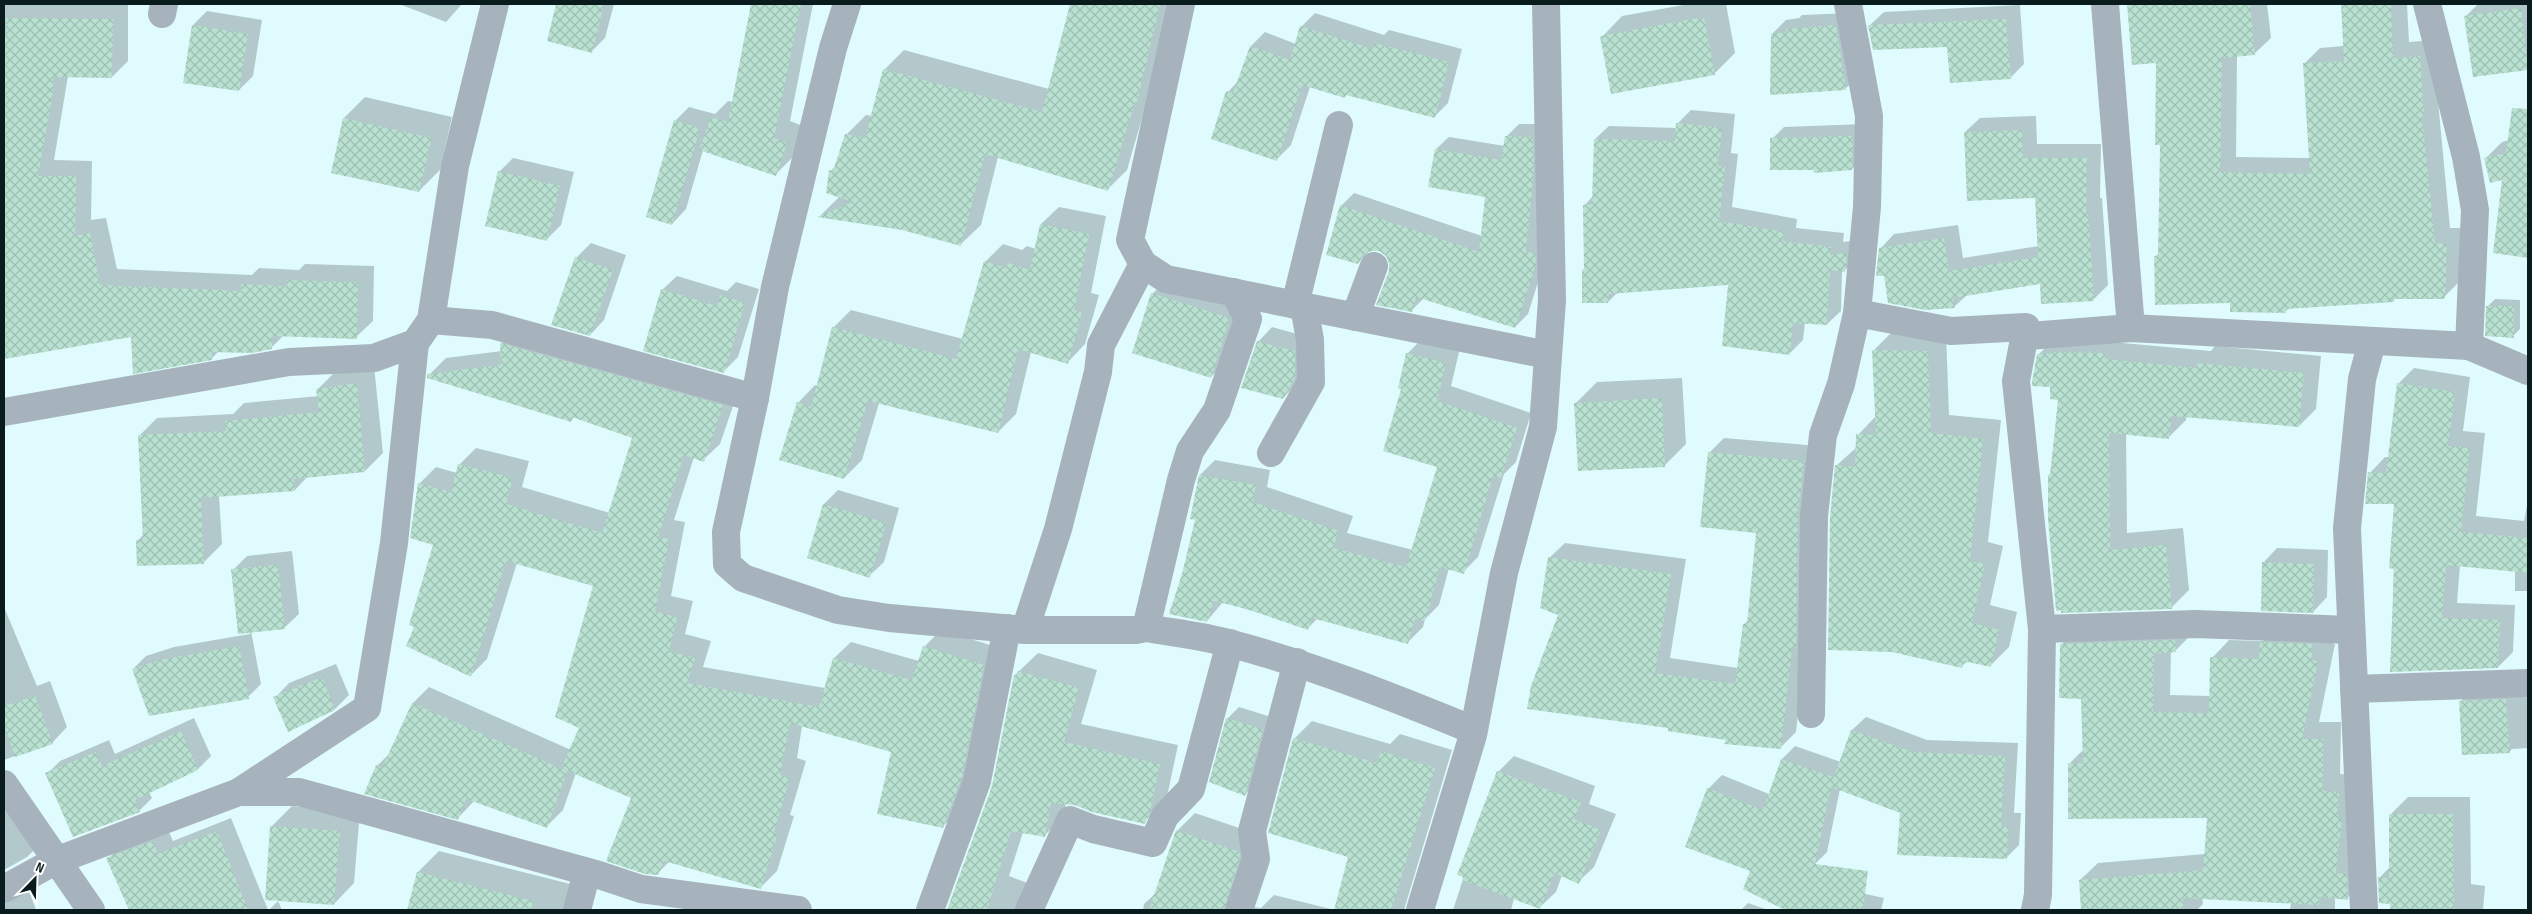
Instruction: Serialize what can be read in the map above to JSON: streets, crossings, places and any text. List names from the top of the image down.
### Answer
{
  "north": "top right"
}
